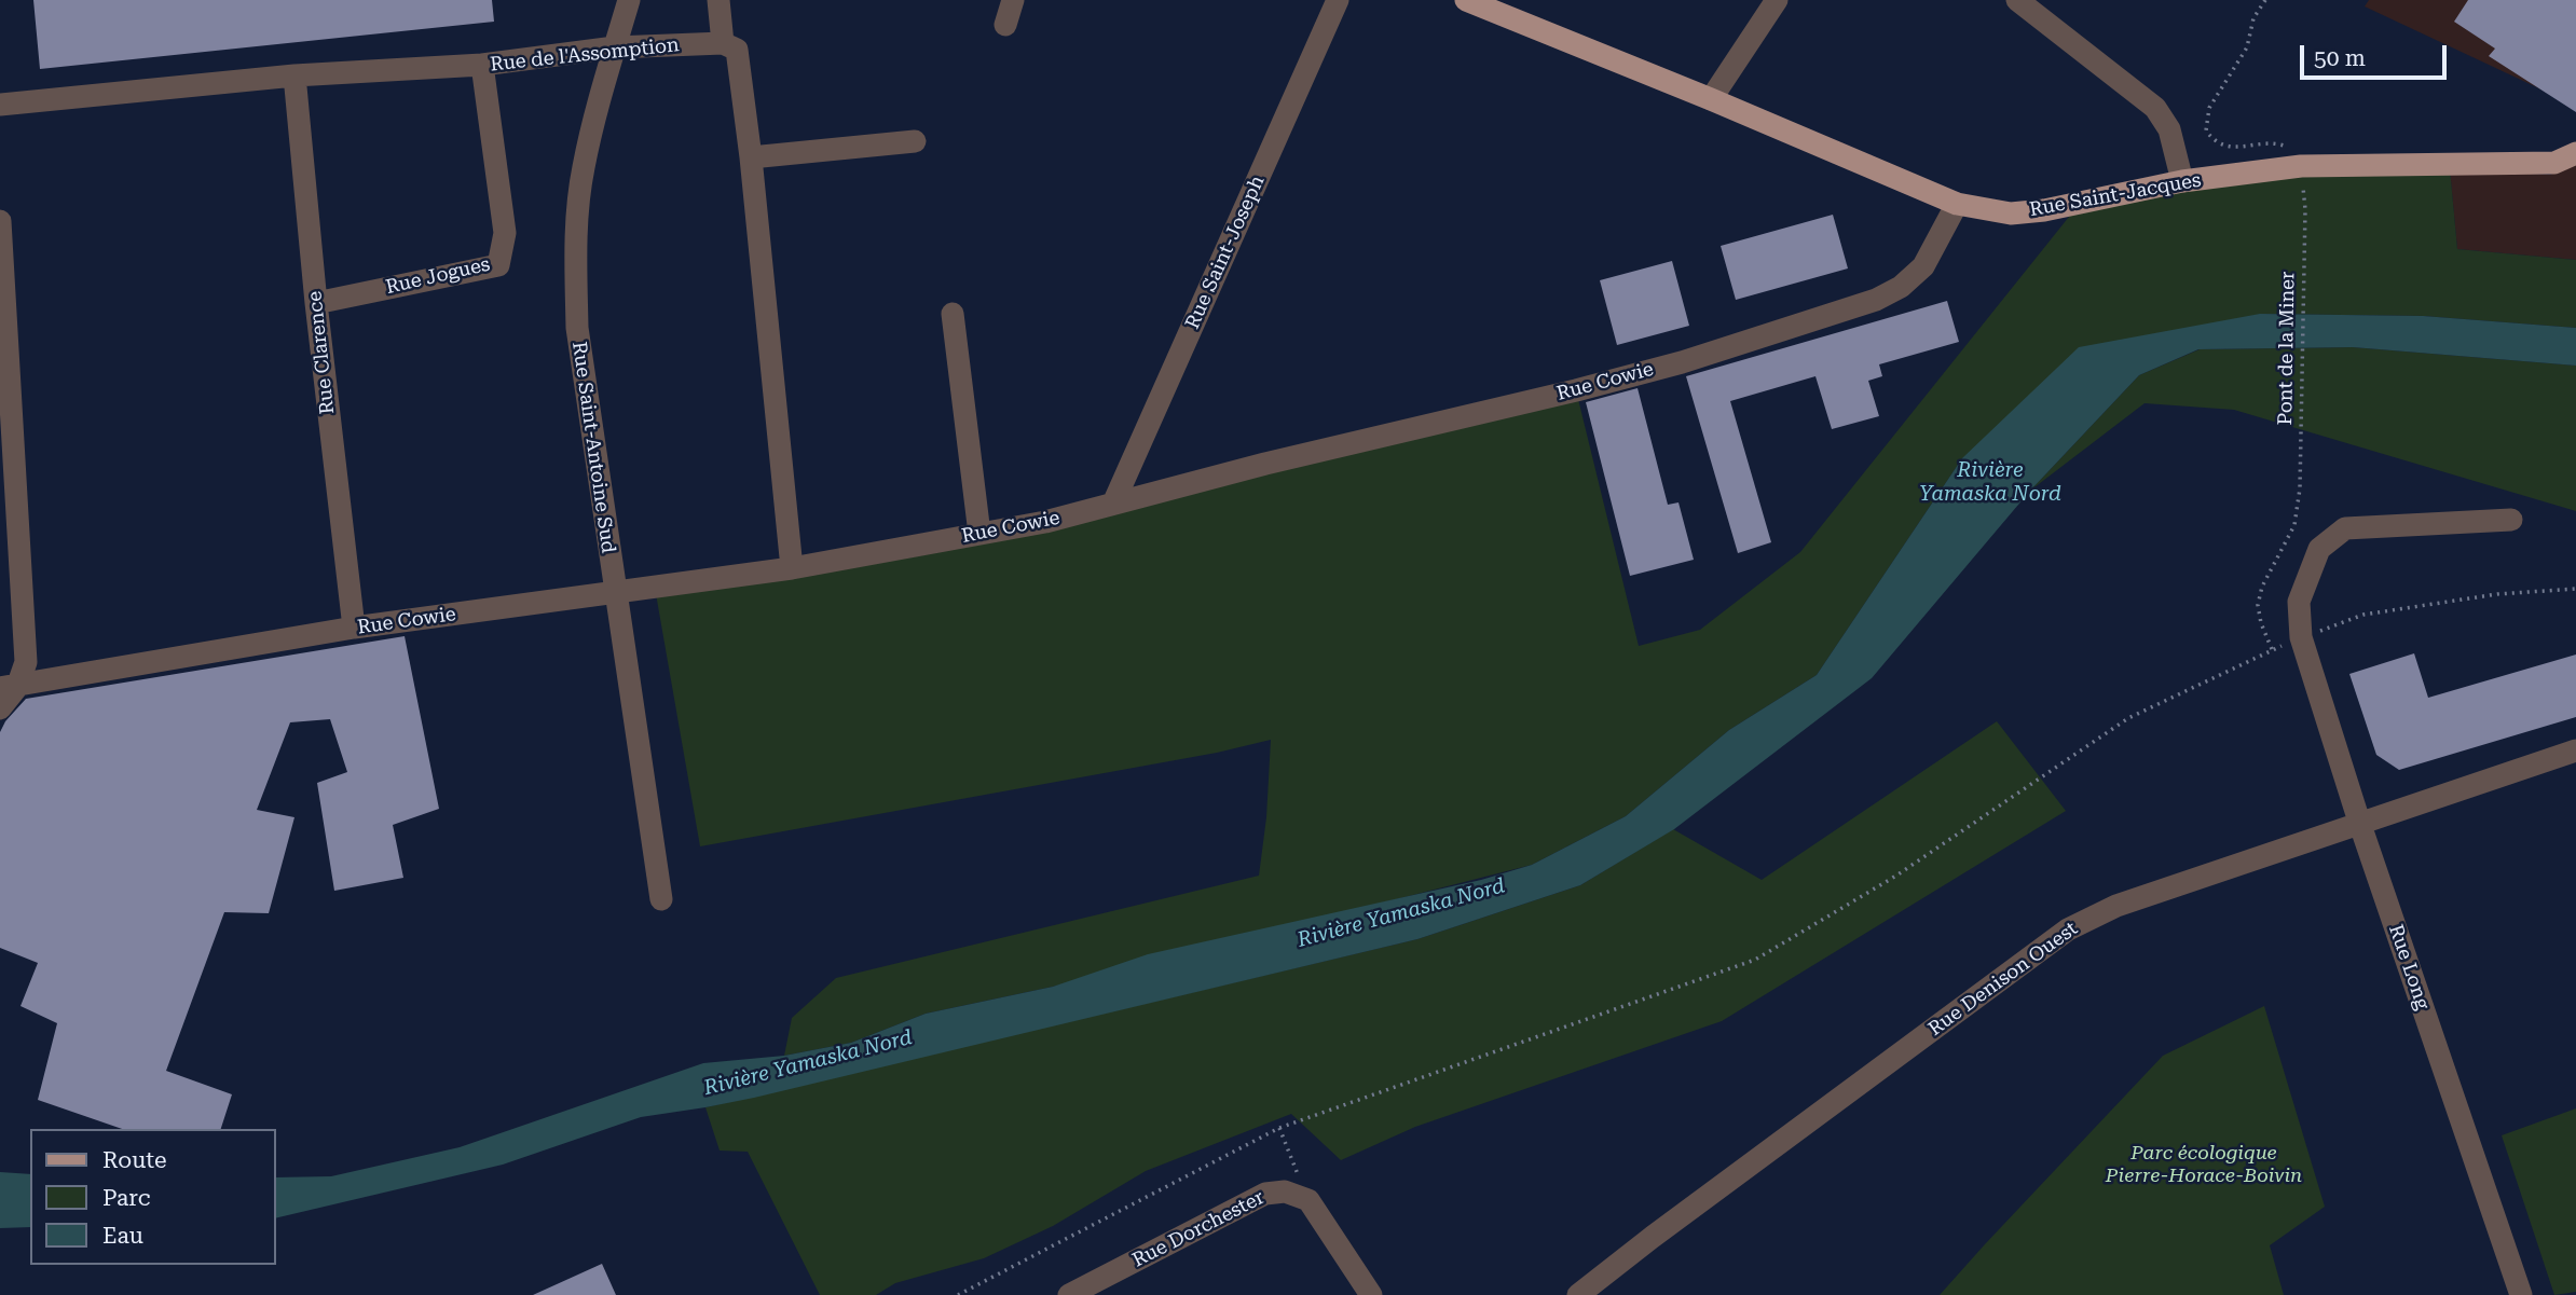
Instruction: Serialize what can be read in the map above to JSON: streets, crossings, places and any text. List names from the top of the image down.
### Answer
{
  "streets": {
    "main road": ["Rue Saint-Jacques"],
    "street": [
      "Rue de l'Assomption",
      "Rue Saint-Joseph",
      "Rue Jogues",
      "Rue Clarence",
      "Rue Cowie",
      "Rue Saint-Antoine Sud",
      "Rue Long",
      "Rue Denison Ouest",
      "Rue Dorchester"
    ],
    "path": ["Pont de la Miner"]
  },
  "crossings": [
    ["Rue de l'Assomption", "Rue Jogues"],
    ["Rue de l'Assomption", "Rue Clarence"],
    ["Rue de l'Assomption", "Rue Saint-Antoine Sud"],
    ["Rue Saint-Jacques", "Pont de la Miner"],
    ["Rue Saint-Jacques", "Rue Cowie"],
    ["Rue Saint-Joseph", "Rue Cowie"],
    ["Rue Jogues", "Rue Clarence"],
    ["Rue Clarence", "Rue Cowie"],
    ["Rue Cowie", "Rue Saint-Antoine Sud"],
    ["Rue Long", "Rue Denison Ouest"]
  ],
  "water": ["Rivière Yamaska Nord"],
  "parks": ["Parc écologique Pierre-Horace-Boivin"],
  "legend": ["Route", "Parc", "Eau"],
  "scale_bar": "50 m"
}
